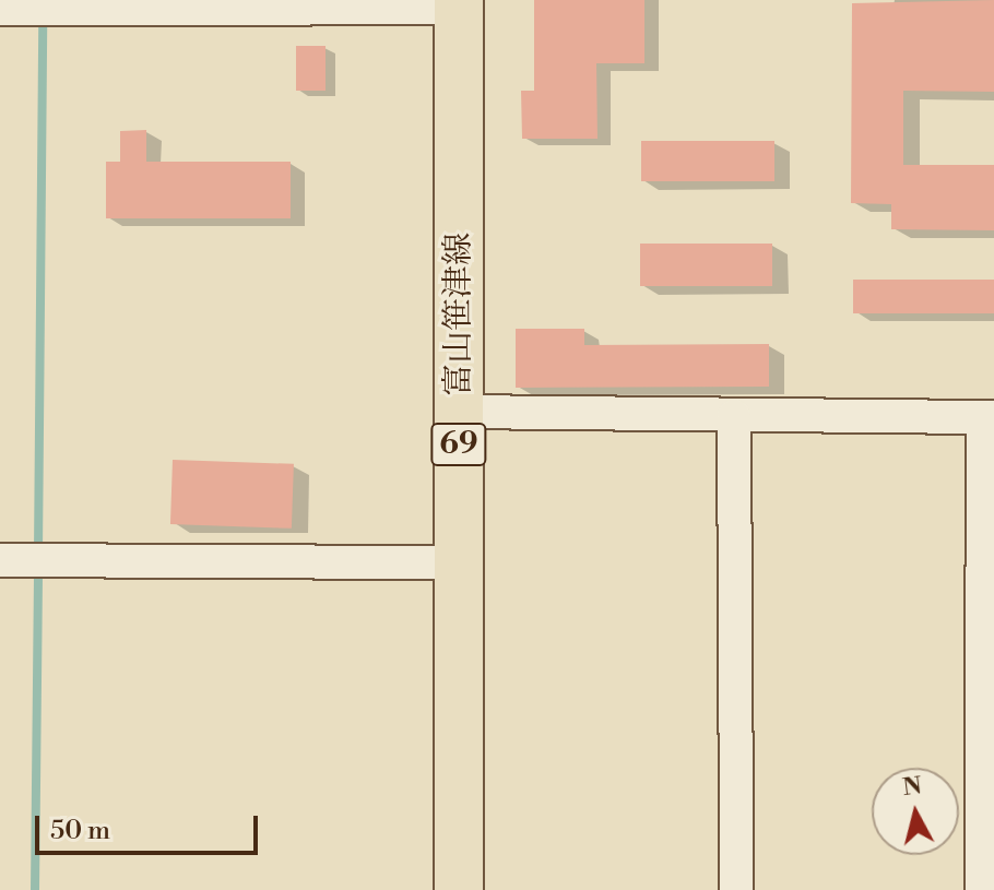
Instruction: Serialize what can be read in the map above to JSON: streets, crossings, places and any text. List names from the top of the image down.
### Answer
{
  "streets": {
    "main road": ["富山笹津線", "69"]
  },
  "scale_bar": "50 m",
  "north": "top"
}
